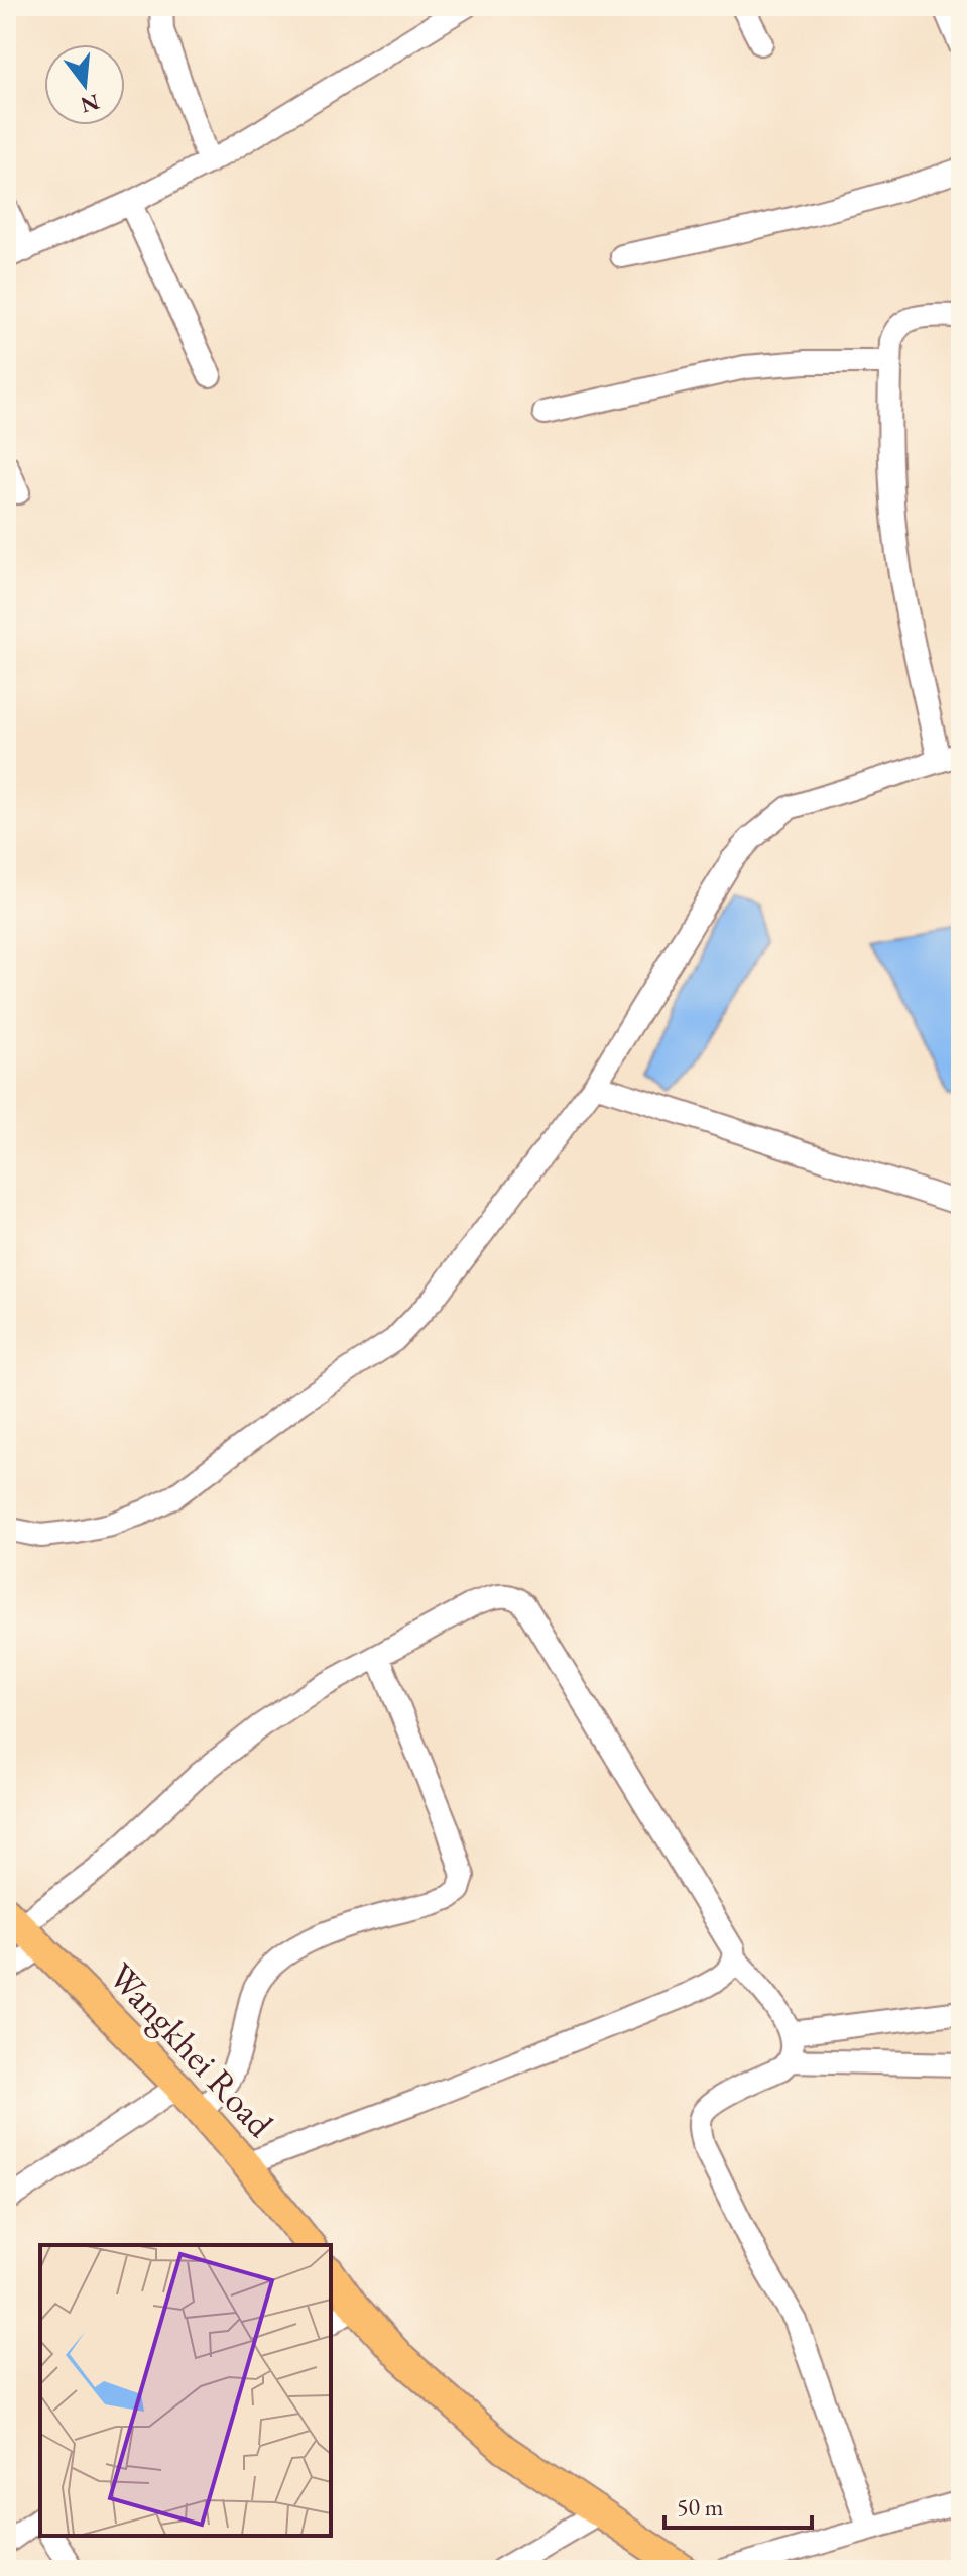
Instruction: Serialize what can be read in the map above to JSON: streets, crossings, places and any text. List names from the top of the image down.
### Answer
{
  "streets": {
    "main road": ["Wangkhei Road"]
  },
  "scale_bar": "50 m",
  "north": "bottom"
}
